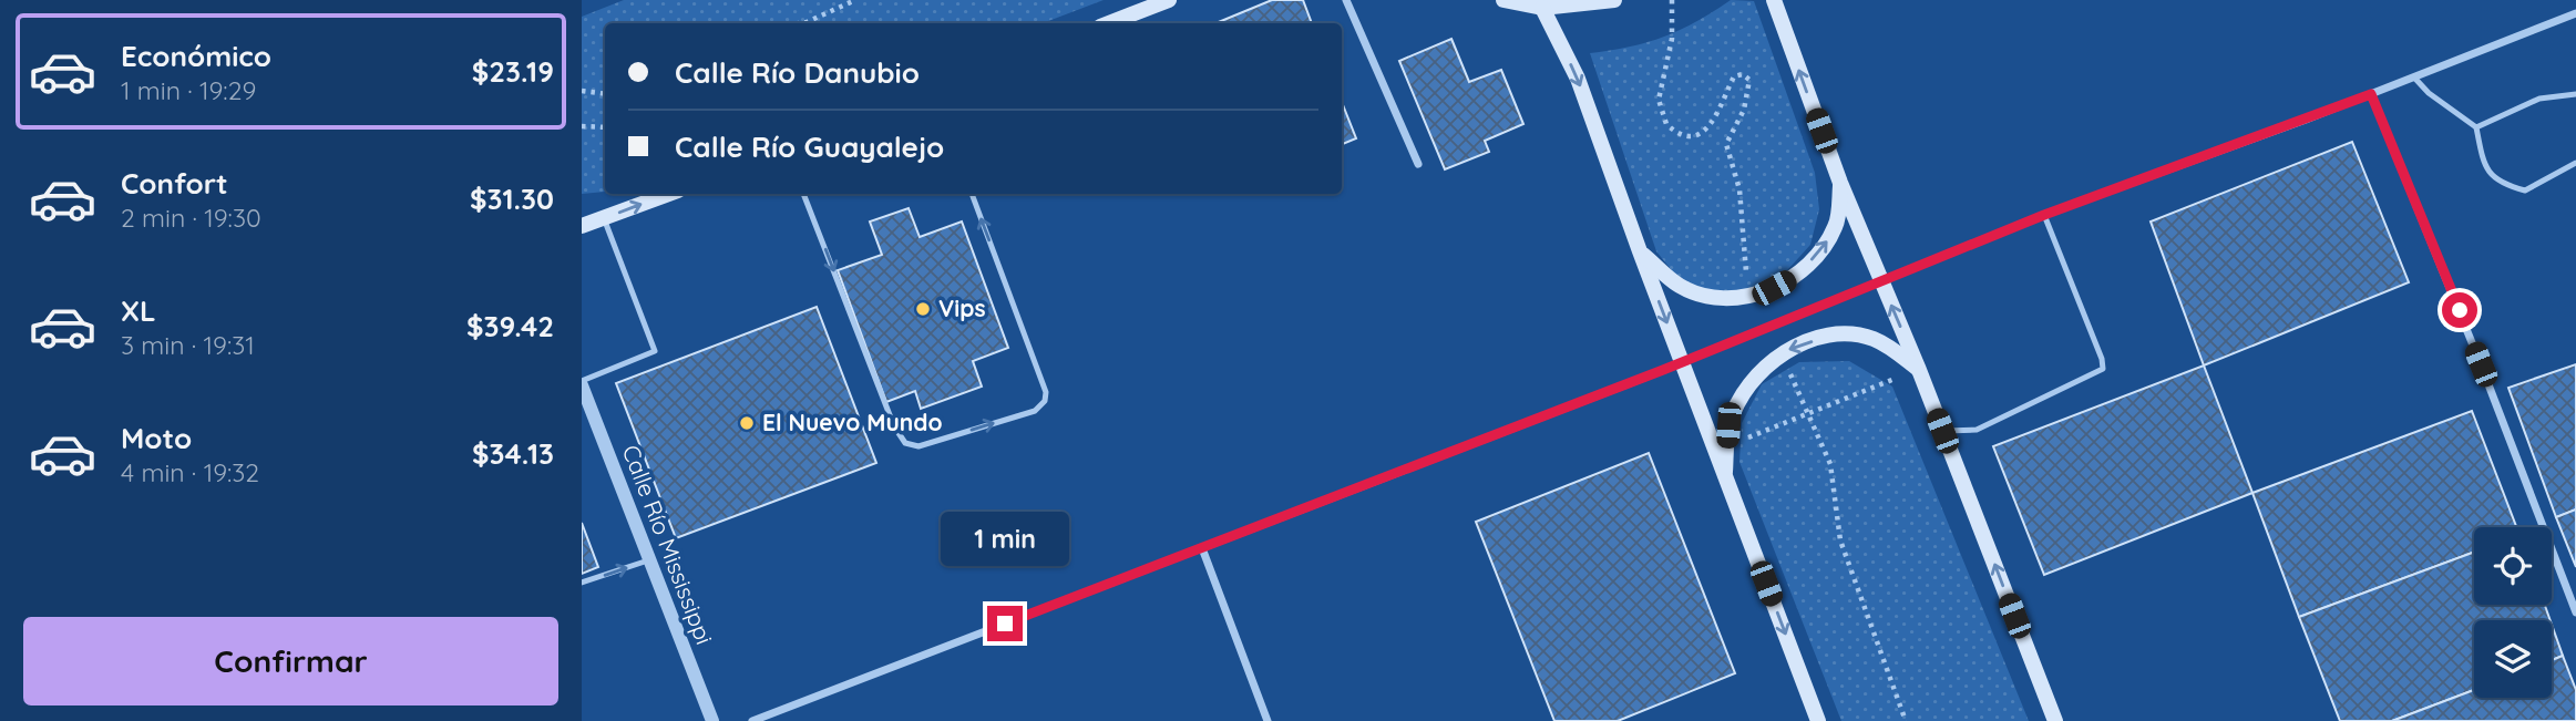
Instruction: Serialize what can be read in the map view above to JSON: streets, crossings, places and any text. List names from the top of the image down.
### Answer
{
  "streets": {
    "street": ["Calle Río Mississippi"]
  },
  "places": ["Vips", "El Nuevo Mundo"],
  "page": {
    "list": [
      {
        "name": "Económico",
        "note": "1 min · 19:29",
        "value": "$23.19"
      },
      {
        "name": "Confort",
        "note": "2 min · 19:30",
        "value": "$31.30"
      },
      {
        "name": "XL",
        "note": "3 min · 19:31",
        "value": "$39.42"
      },
      {
        "name": "Moto",
        "note": "4 min · 19:32",
        "value": "$34.13"
      }
    ],
    "banner": ["Calle Río Danubio", "Calle Río Guayalejo"],
    "bubble": "1 min",
    "buttons": "Confirmar"
  }
}
